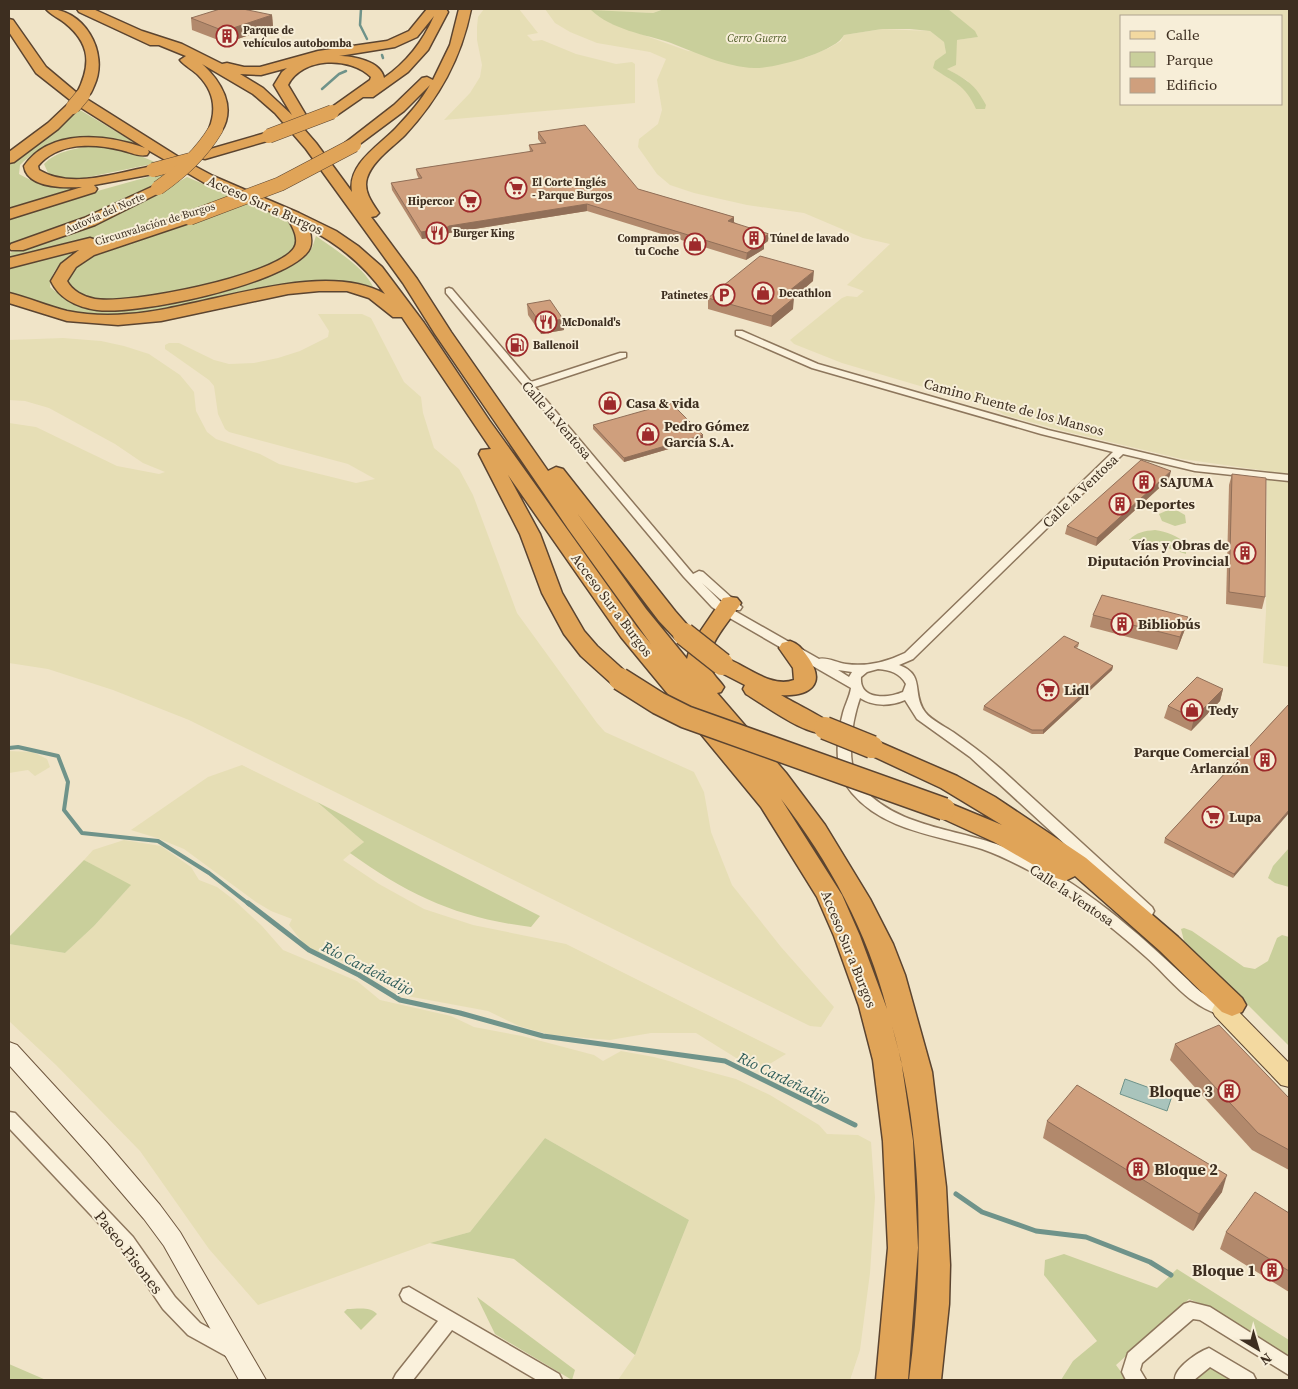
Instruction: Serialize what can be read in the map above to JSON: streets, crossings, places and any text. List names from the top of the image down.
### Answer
{
  "streets": {
    "highway": ["Acceso Sur a Burgos", "Autovía del Norte", "Circunvalación de Burgos"],
    "main road": ["Calle la Ventosa"],
    "street": ["Camino Fuente de los Mansos", "Paseo Pisones"]
  },
  "crossings": [
    ["Acceso Sur a Burgos", "Autovía del Norte"],
    ["Camino Fuente de los Mansos", "Calle la Ventosa"]
  ],
  "water": ["Río Cardeñadijo"],
  "parks": ["Cerro Guerra"],
  "places": {
    "building": [
      "Parque de vehículos autobomba",
      "Túnel de lavado",
      "SAJUMA",
      "Deportes",
      "Vías y Obras de Diputación Provincial",
      "Bibliobús",
      "Parque Comercial Arlanzón",
      "Bloque 3",
      "Bloque 2",
      "Bloque 1"
    ],
    "supermarket": [
      "El Corte Inglés - Parque Burgos",
      "Hipercor",
      "Lidl",
      "Lupa"
    ],
    "restaurant": ["Burger King", "McDonald's"],
    "shop": [
      "Compramos tu Coche",
      "Decathlon",
      "Casa & vida",
      "Pedro Gómez García S.A.",
      "Tedy"
    ],
    "parking": ["Patinetes"],
    "fuel station": ["Ballenoil"]
  },
  "legend": ["Calle", "Parque", "Edificio"],
  "north": "bottom right"
}
